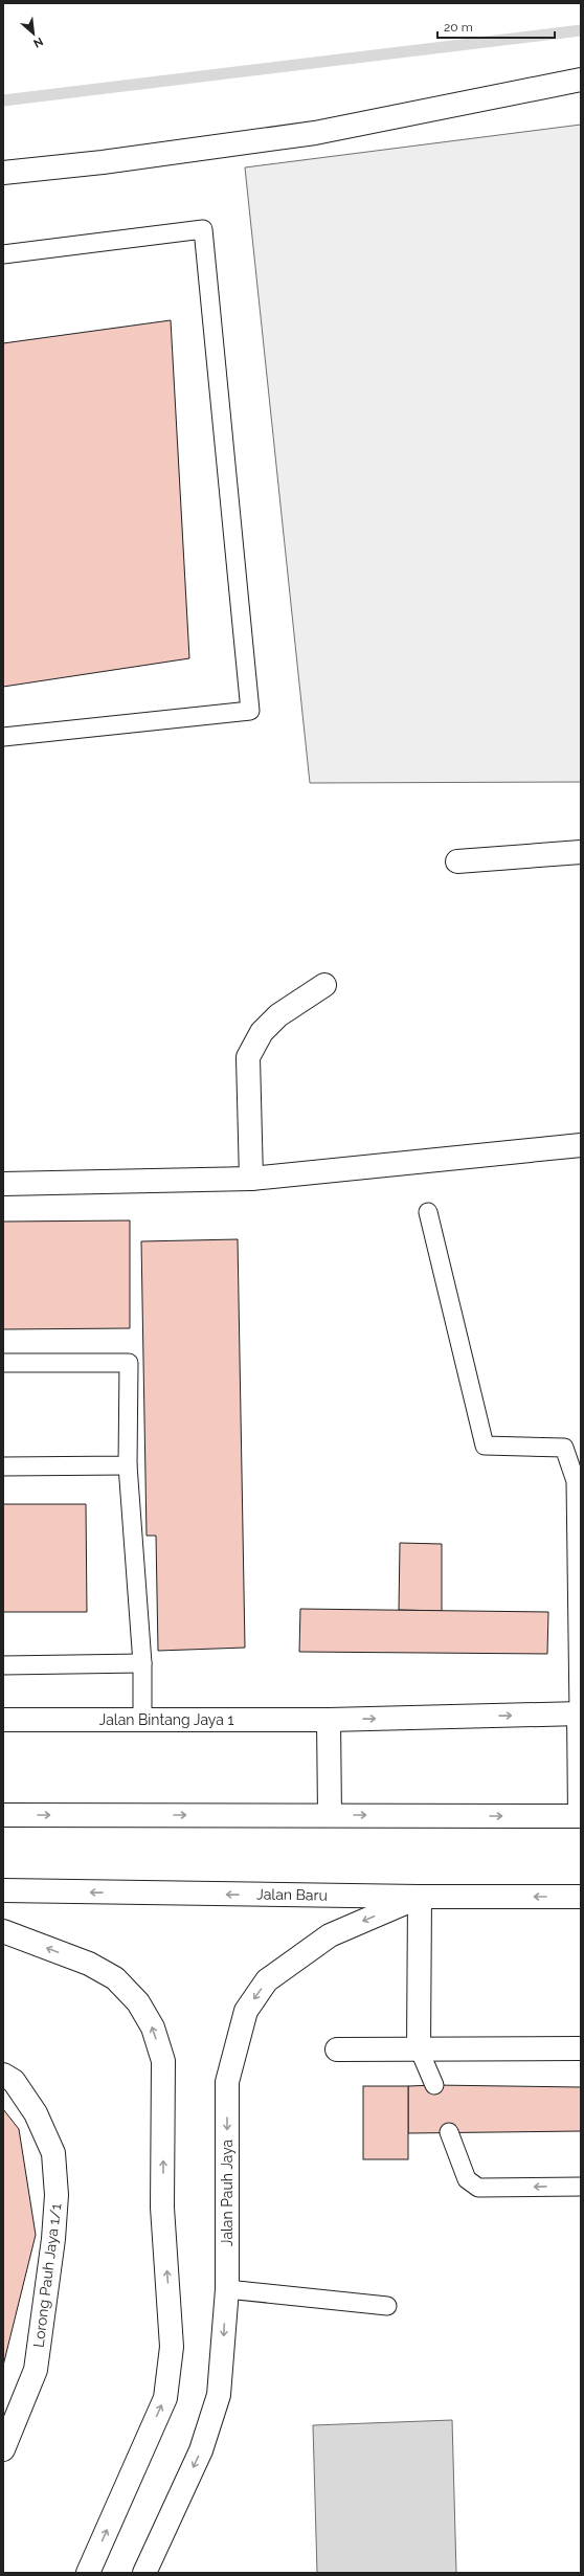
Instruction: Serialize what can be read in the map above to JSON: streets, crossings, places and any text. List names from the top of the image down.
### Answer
{
  "streets": {
    "main road": [
      "Jalan Bintang Jaya 1",
      "Jalan Baru",
      "Jalan Pauh Jaya",
      "Lorong Pauh Jaya 1/1"
    ]
  },
  "crossings": [
    ["Jalan Baru", "Jalan Pauh Jaya"]
  ],
  "scale_bar": "20 m",
  "north": "bottom right"
}
